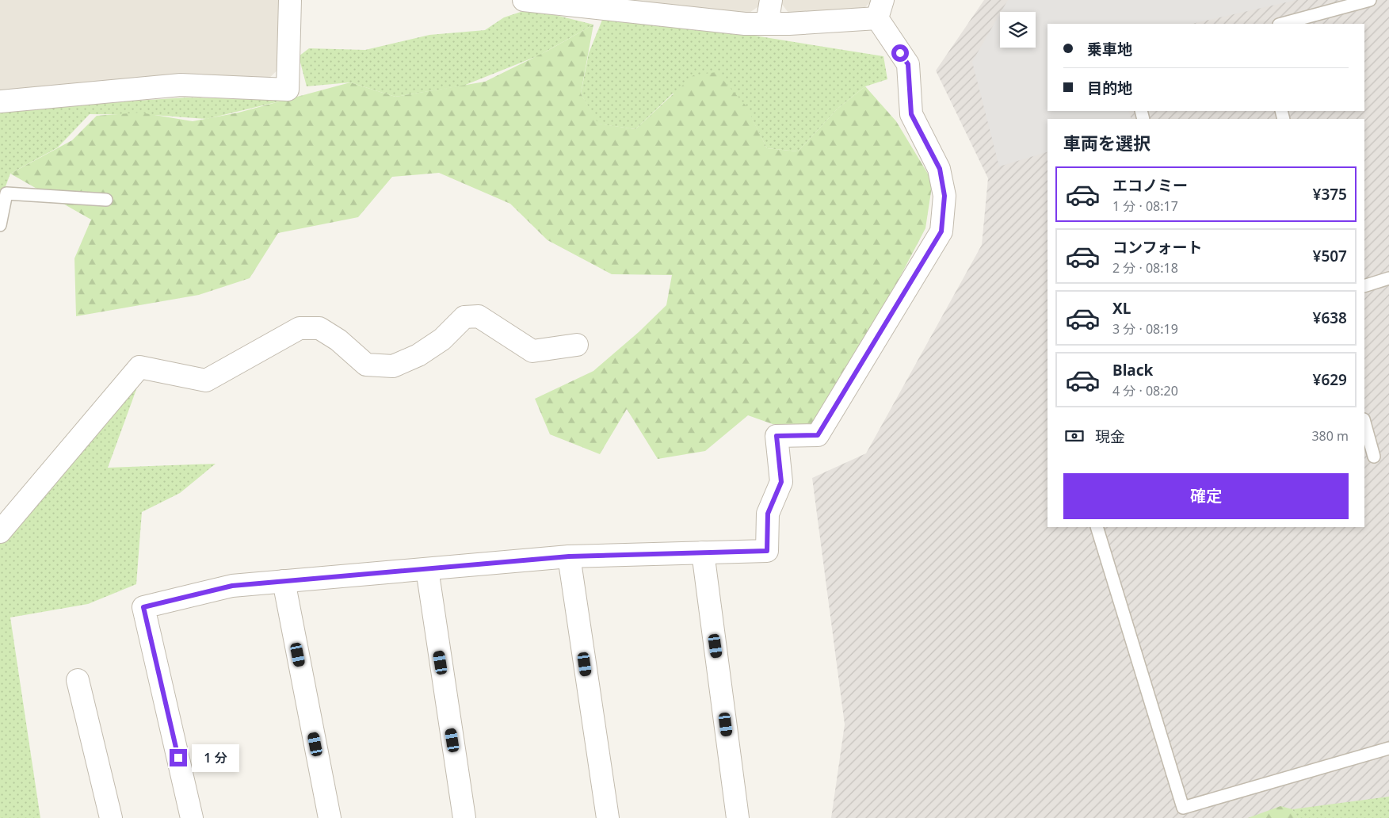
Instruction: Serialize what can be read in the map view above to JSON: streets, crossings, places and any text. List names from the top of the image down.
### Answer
{
  "page": {
    "banner": ["乗車地", "目的地"],
    "heading": "車両を選択",
    "list": [
      {
        "name": "エコノミー",
        "note": "1 分 · 08:17",
        "value": "¥375"
      },
      {
        "name": "コンフォート",
        "note": "2 分 · 08:18",
        "value": "¥507"
      },
      {
        "name": "XL",
        "note": "3 分 · 08:19",
        "value": "¥638"
      },
      {
        "name": "Black",
        "note": "4 分 · 08:20",
        "value": "¥629"
      }
    ],
    "pay": ["現金", "380 m"],
    "buttons": "確定",
    "bubble": "1 分"
  }
}
